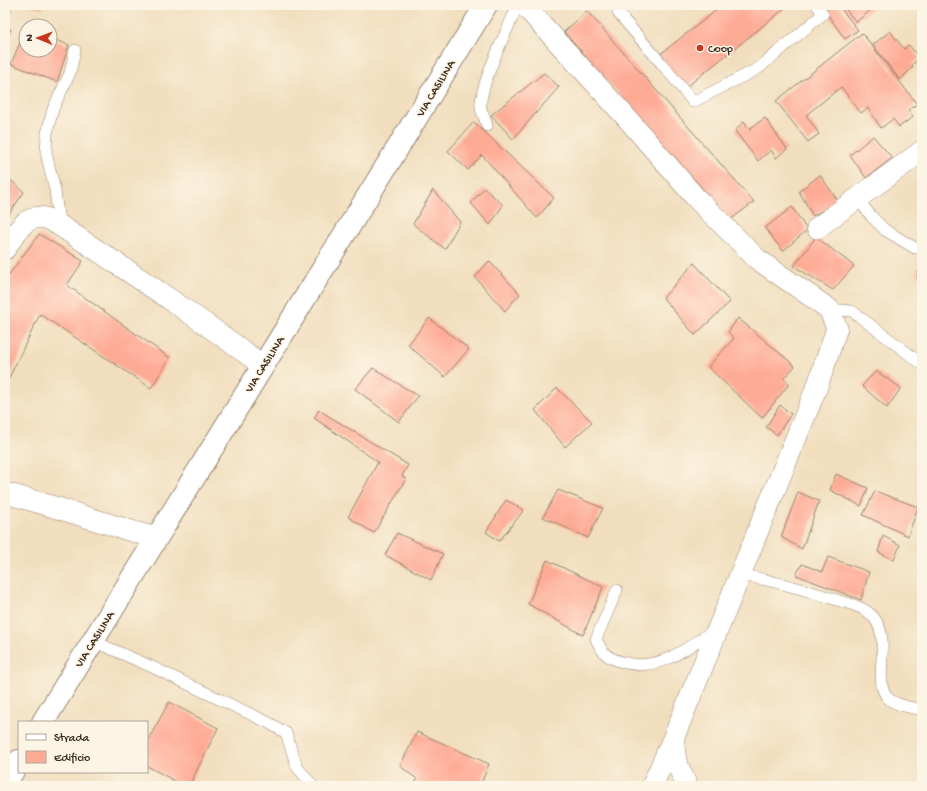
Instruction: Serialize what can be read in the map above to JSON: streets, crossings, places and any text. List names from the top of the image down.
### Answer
{
  "streets": {
    "main road": ["VIA CASILINA"]
  },
  "places": ["Coop"],
  "legend": ["Strada", "Edificio"],
  "north": "left"
}
